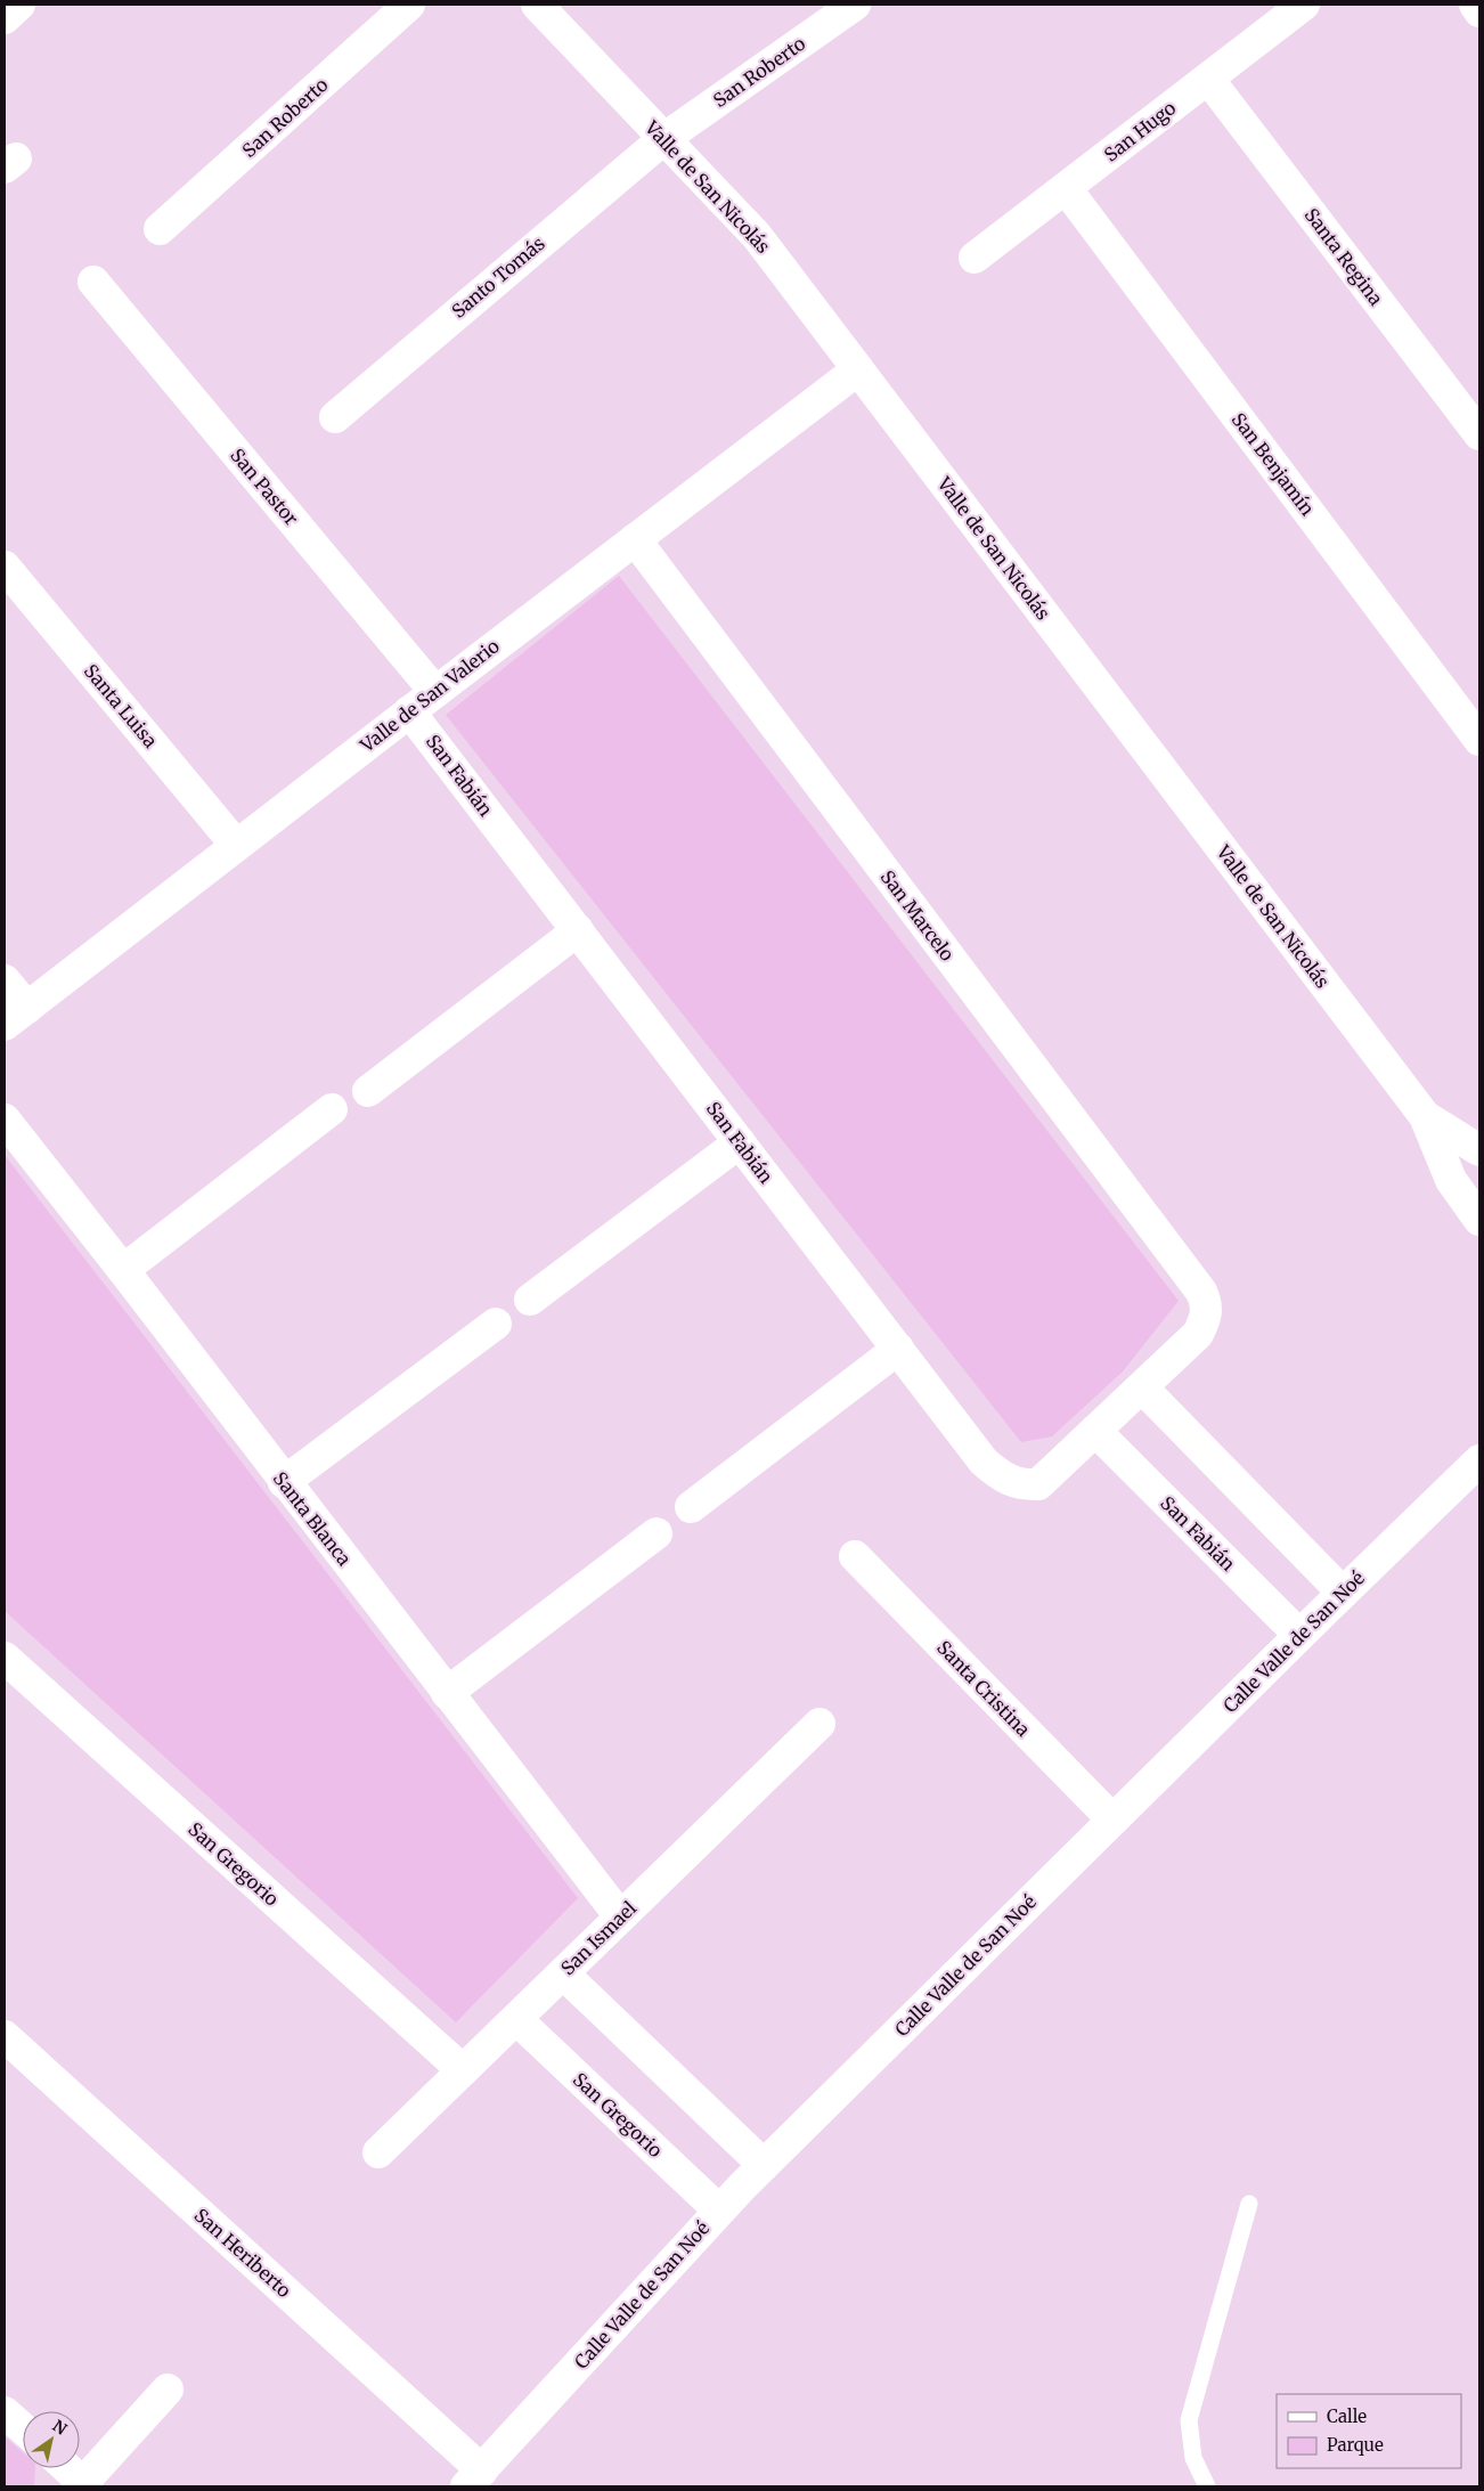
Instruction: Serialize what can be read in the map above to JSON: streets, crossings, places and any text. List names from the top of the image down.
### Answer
{
  "streets": {
    "street": [
      "San Roberto",
      "San Hugo",
      "Valle de San Nicolás",
      "Santa Regina",
      "Santo Tomás",
      "San Benjamín",
      "San Pastor",
      "Valle de San Valerio",
      "Santa Luisa",
      "San Fabián",
      "San Marcelo",
      "Santa Blanca",
      "Calle Valle de San Noé",
      "Santa Cristina",
      "San Gregorio",
      "San Ismael",
      "San Heriberto"
    ]
  },
  "crossings": [
    ["San Roberto", "Valle de San Nicolás"],
    ["San Roberto", "Santo Tomás"],
    ["San Hugo", "Santa Regina"],
    ["San Hugo", "San Benjamín"],
    ["Valle de San Nicolás", "Santo Tomás"],
    ["Valle de San Nicolás", "Valle de San Valerio"],
    ["San Pastor", "Valle de San Valerio"],
    ["Valle de San Valerio", "Santa Luisa"],
    ["Valle de San Valerio", "San Fabián"],
    ["Valle de San Valerio", "San Marcelo"],
    ["San Fabián", "San Marcelo"],
    ["San Fabián", "Calle Valle de San Noé"],
    ["Santa Blanca", "San Ismael"],
    ["Calle Valle de San Noé", "Santa Cristina"],
    ["Calle Valle de San Noé", "San Gregorio"],
    ["Calle Valle de San Noé", "San Heriberto"],
    ["San Gregorio", "San Ismael"]
  ],
  "legend": ["Calle", "Parque"],
  "north": "top right"
}
